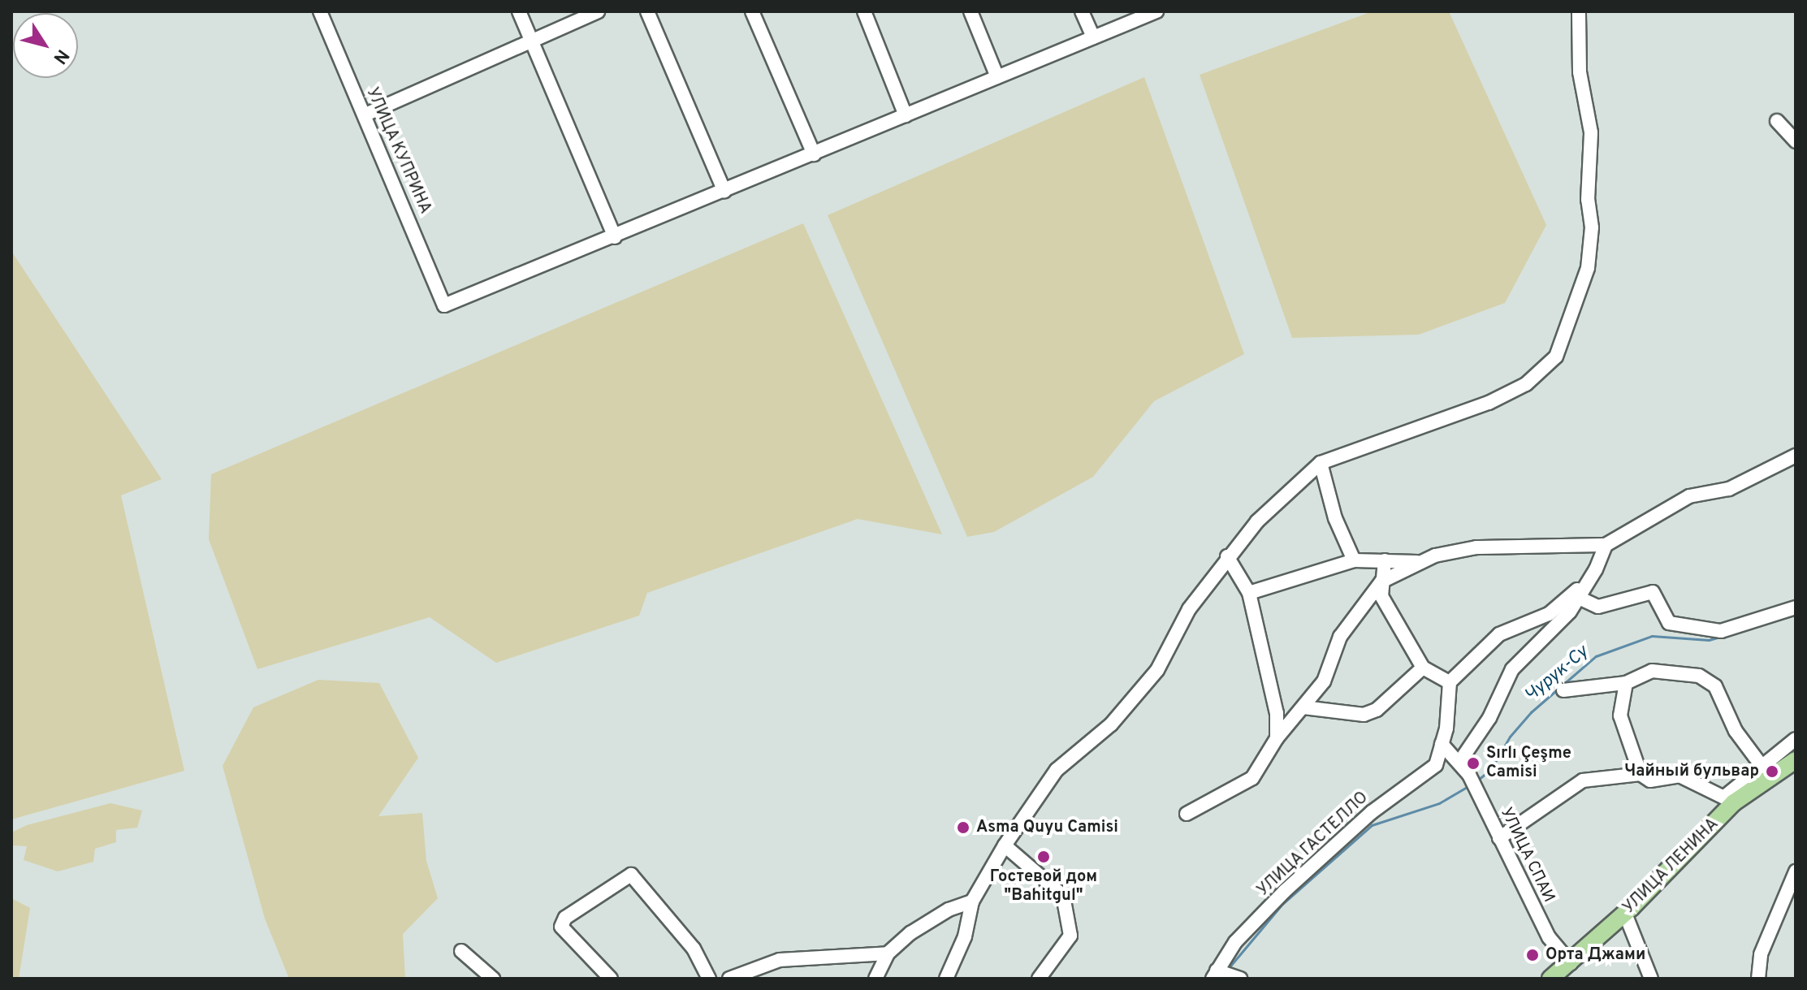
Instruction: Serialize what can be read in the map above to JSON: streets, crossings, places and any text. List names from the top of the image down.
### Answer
{
  "streets": {
    "main road": ["УЛИЦА ЛЕНИНА"],
    "street": ["УЛИЦА КУПРИНА", "УЛИЦА ГАСТЕЛЛО", "УЛИЦА СПАИ"]
  },
  "crossings": [
    ["УЛИЦА ГАСТЕЛЛО", "УЛИЦА СПАИ"],
    ["УЛИЦА СПАИ", "УЛИЦА ЛЕНИНА"]
  ],
  "water": ["Чурук-Су"],
  "places": [
    "Sırlı Çeşme Camisi",
    "Чайный бульвар",
    "Asma Quyu Camisi",
    "Гостевой дом \"Bahitgul\"",
    "Орта Джами"
  ],
  "north": "bottom right"
}
